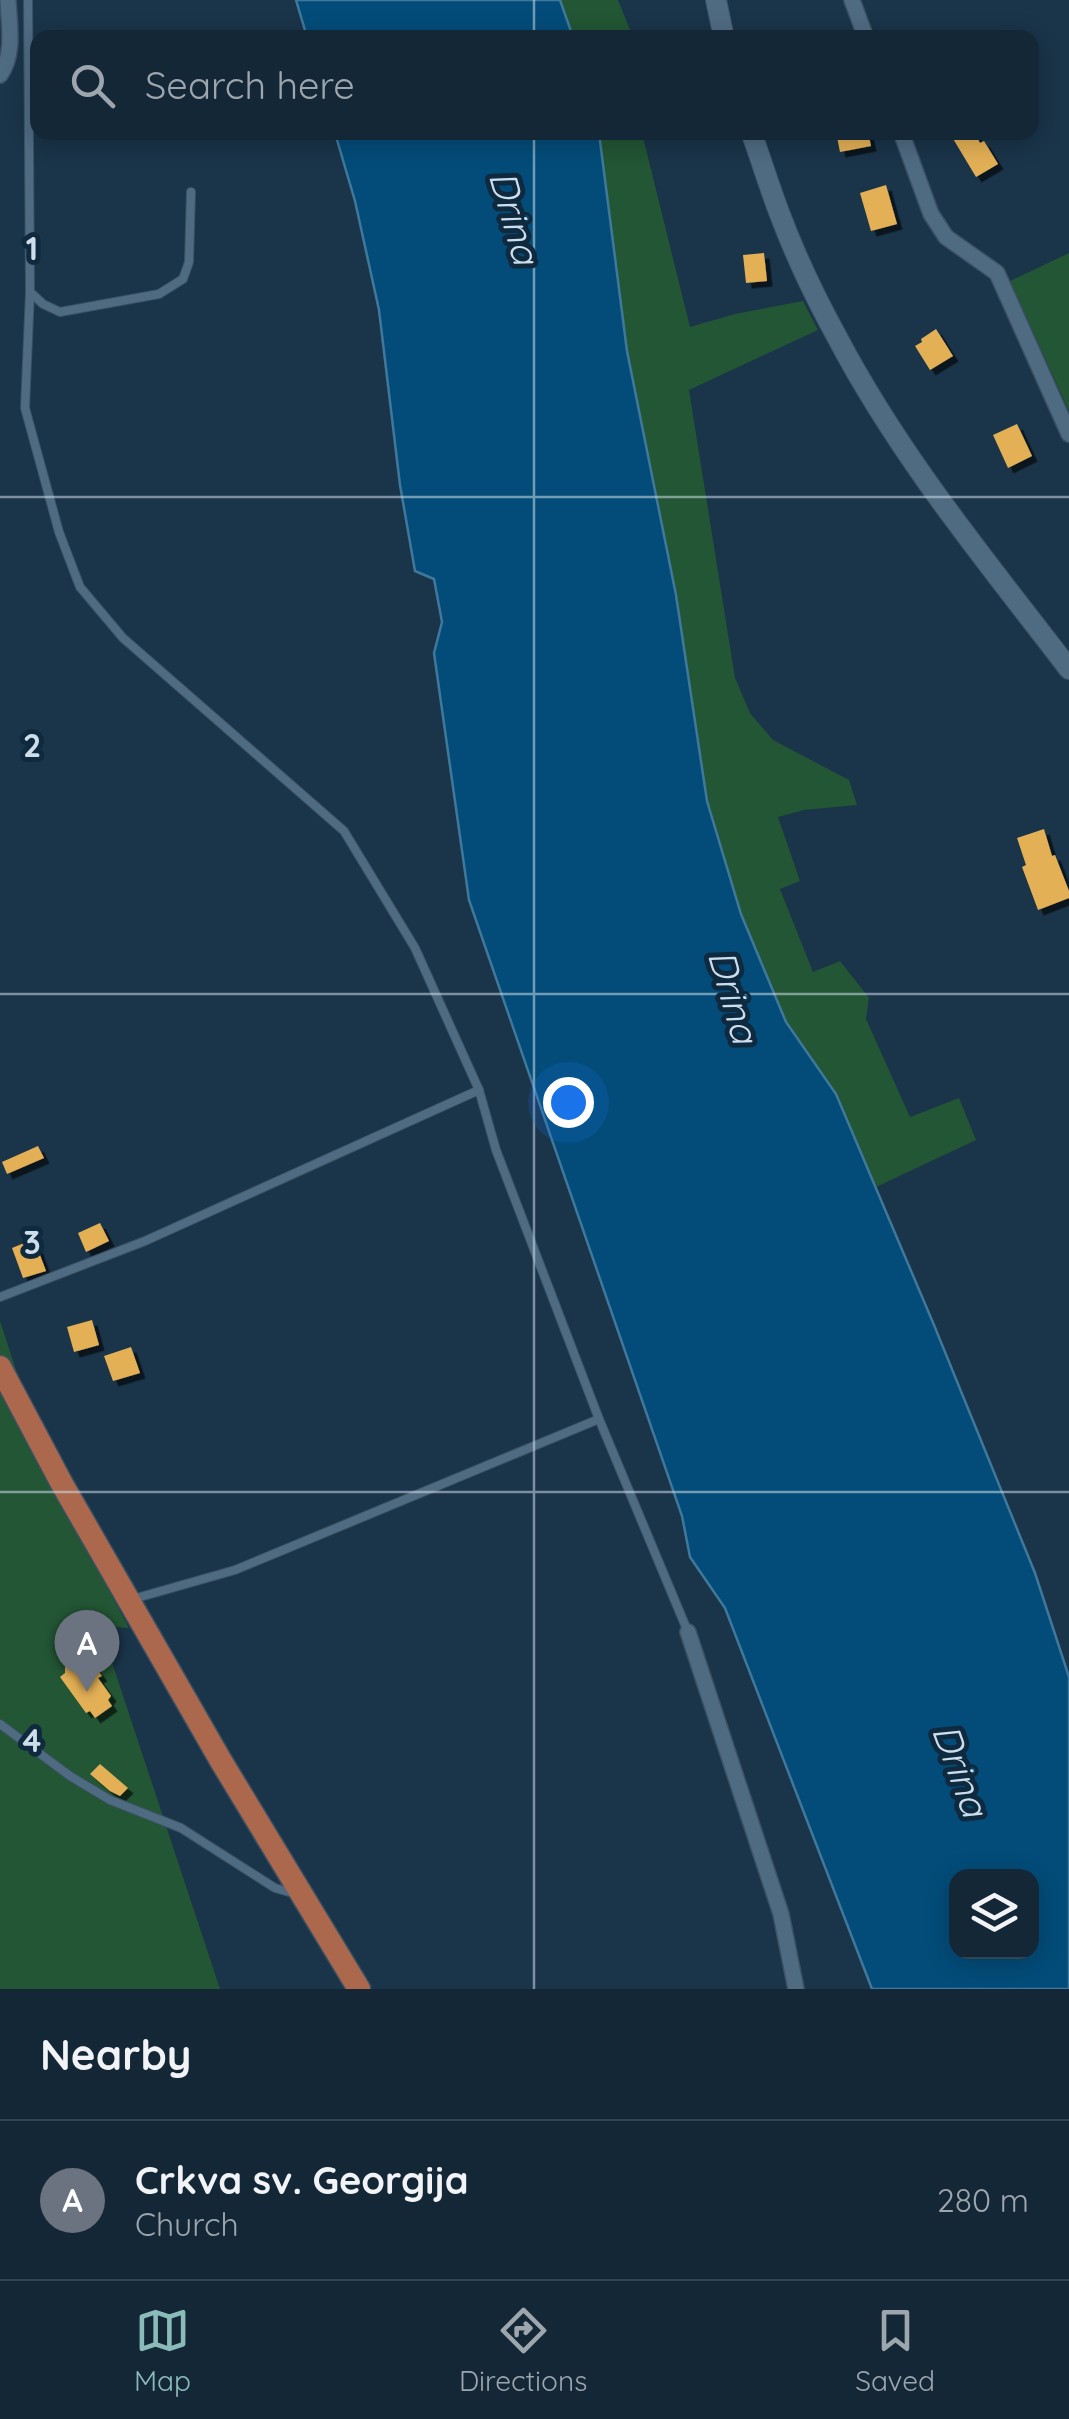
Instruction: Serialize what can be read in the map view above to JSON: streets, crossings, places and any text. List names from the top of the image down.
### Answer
{
  "water": ["Drina"],
  "page": {
    "search": "Search here",
    "pins": "A",
    "heading": "Nearby",
    "list": [
      {
        "mark": "A",
        "name": "Crkva sv. Georgija",
        "note": "Church",
        "value": "280 m"
      }
    ],
    "nav": ["Map", "Directions", "Saved"]
  },
  "grid": {
    "rows": [
      "1",
      "2",
      "3",
      "4"
    ]
  }
}
